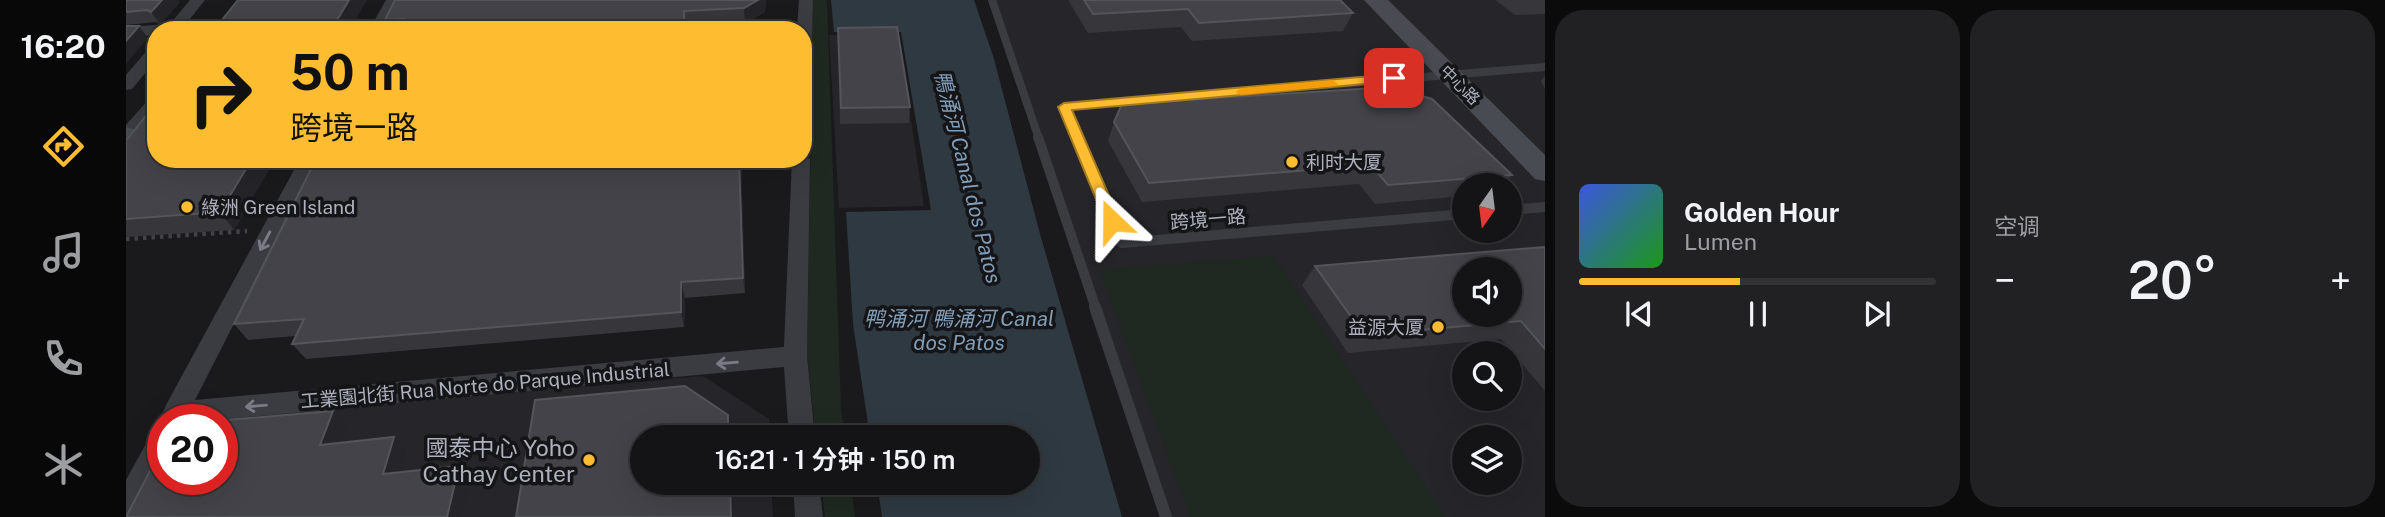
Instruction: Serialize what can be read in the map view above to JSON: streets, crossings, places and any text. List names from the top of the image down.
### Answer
{
  "streets": {
    "street": ["中心路", "工業園北街 Rua Norte do Parque Industrial"],
    "lane": ["跨境一路"]
  },
  "crossings": [
    ["中心路", "跨境一路"]
  ],
  "one_way": ["工業園北街 Rua Norte do Parque Industrial"],
  "water": ["鴨涌河 Canal dos Patos", "鸭涌河 鴨涌河 Canal dos Patos"],
  "places": [
    "利时大厦",
    "綠洲 Green Island",
    "益源大厦",
    "國泰中心 Yoho Cathay Center"
  ],
  "north": "bottom",
  "page": {
    "tabs": "16:20",
    "tile": "空调",
    "turn": ["50 m", "跨境一路"],
    "song": ["Golden Hour", "Lumen"],
    "heat": ["−", "20°", "+"],
    "limit": "20",
    "trip": "16:21 · 1 分钟 · 150 m"
  }
}
